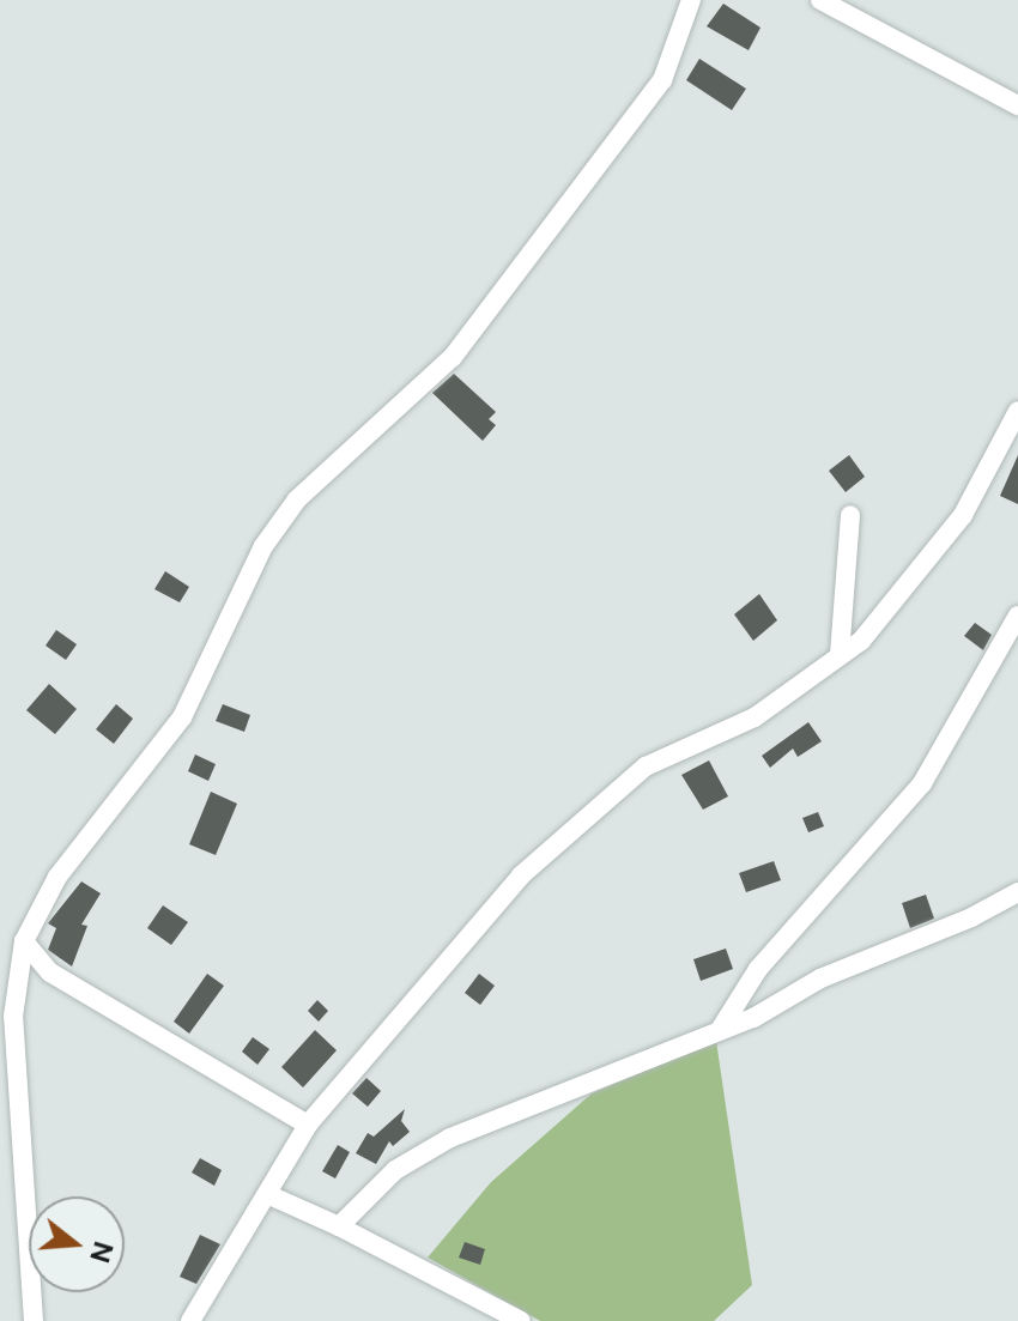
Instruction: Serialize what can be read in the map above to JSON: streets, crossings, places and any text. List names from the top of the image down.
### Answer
{
  "north": "right"
}
